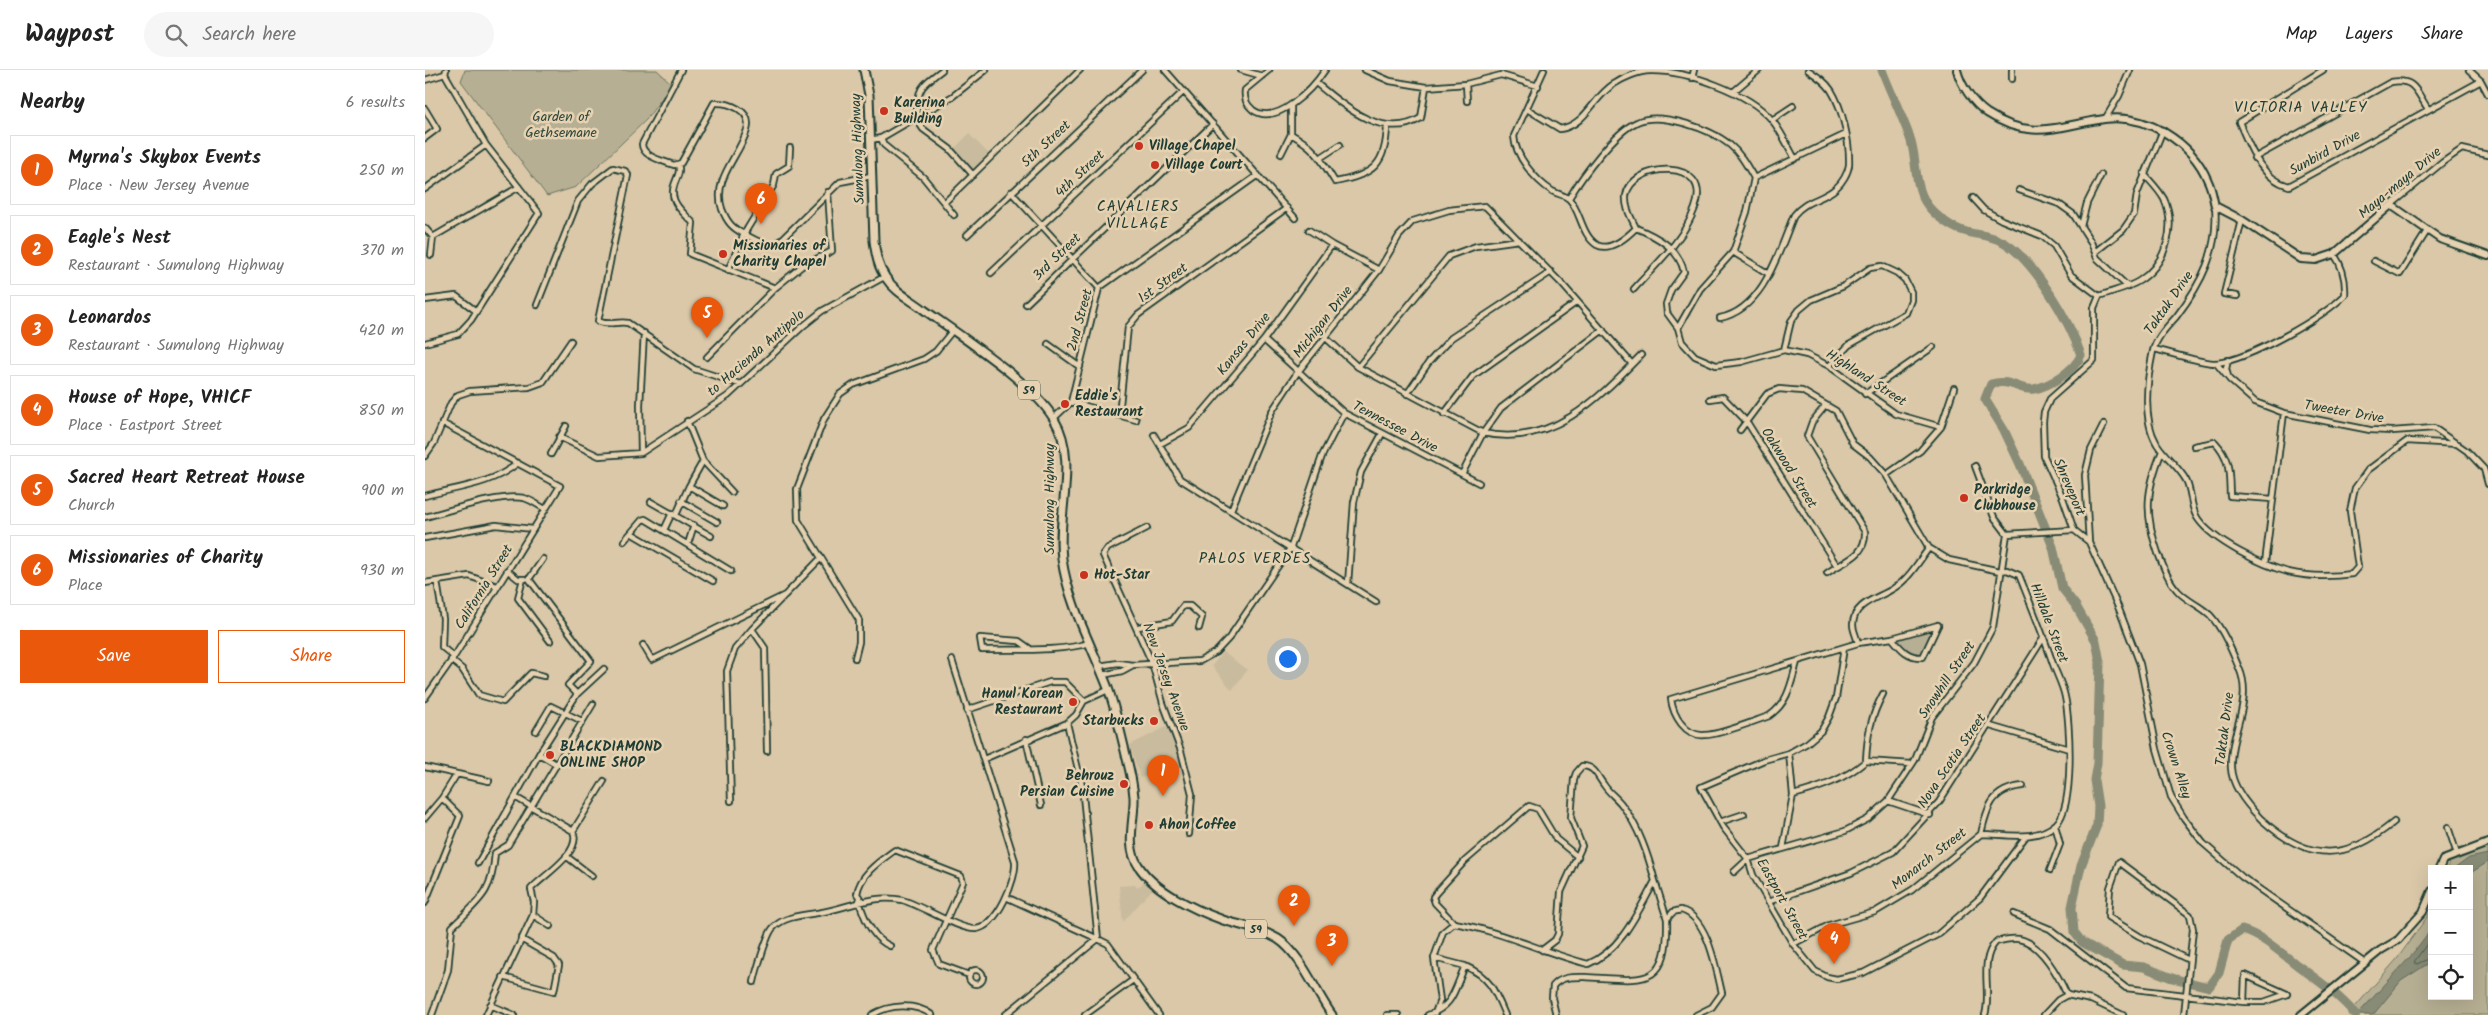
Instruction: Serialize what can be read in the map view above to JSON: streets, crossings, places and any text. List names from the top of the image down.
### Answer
{
  "streets": {
    "main road": ["Sumulong Highway", "59"],
    "street": [
      "5th Street",
      "Sunbird Drive",
      "4th Street",
      "Maya-maya Drive",
      "3rd Street",
      "1st Street",
      "Taktak Drive",
      "2nd Street",
      "Michigan Drive",
      "Kansas Drive",
      "to Hacienda Antipolo",
      "Highland Street",
      "Tweeter Drive",
      "Tennessee Drive",
      "Oakwood Street",
      "Shreveport",
      "California Street",
      "Hilldale Street",
      "New Jersey Avenue",
      "Snowhill Street",
      "Nova Scotia Street",
      "Crown Alley",
      "Monarch Street",
      "Eastport Street"
    ]
  },
  "crossings": [
    ["Sumulong Highway", "to Hacienda Antipolo"],
    ["Michigan Drive", "Tennessee Drive"],
    ["Kansas Drive", "Tennessee Drive"],
    ["Oakwood Street", "Hilldale Street"],
    ["Hilldale Street", "Snowhill Street"],
    ["Hilldale Street", "Nova Scotia Street"],
    ["Hilldale Street", "Monarch Street"],
    ["Snowhill Street", "Eastport Street"],
    ["Nova Scotia Street", "Eastport Street"],
    ["Monarch Street", "Eastport Street"]
  ],
  "districts": ["VICTORIA VALLEY", "CAVALIERS VILLAGE", "PALOS VERDES"],
  "parks": ["Garden of Gethsemane"],
  "places": [
    "Karerina Building",
    "Village Chapel",
    "Village Court",
    "Missionaries of Charity Chapel",
    "Eddie's Restaurant",
    "Parkridge Clubhouse",
    "Hot-Star",
    "Hanul Korean Restaurant",
    "Starbucks",
    "BLACKDIAMOND ONLINE SHOP",
    "Behrouz Persian Cuisine",
    "Ahon Coffee"
  ],
  "page": {
    "header": "Waypost",
    "search": "Search here",
    "nav": ["Map", "Layers", "Share"],
    "heading": ["Nearby", "6 results"],
    "list": [
      {
        "mark": "1",
        "name": "Myrna's Skybox Events",
        "note": "Place · New Jersey Avenue",
        "value": "250 m"
      },
      {
        "mark": "2",
        "name": "Eagle's Nest",
        "note": "Restaurant · Sumulong Highway",
        "value": "370 m"
      },
      {
        "mark": "3",
        "name": "Leonardos",
        "note": "Restaurant · Sumulong Highway",
        "value": "420 m"
      },
      {
        "mark": "4",
        "name": "House of Hope, VHICF",
        "note": "Place · Eastport Street",
        "value": "850 m"
      },
      {
        "mark": "5",
        "name": "Sacred Heart Retreat House",
        "note": "Church",
        "value": "900 m"
      },
      {
        "mark": "6",
        "name": "Missionaries of Charity",
        "note": "Place",
        "value": "930 m"
      }
    ],
    "pins": [
      "6",
      "5",
      "1",
      "2",
      "4",
      "3"
    ],
    "buttons": ["Save", "Share"],
    "map_buttons": ["+", "−"]
  }
}
